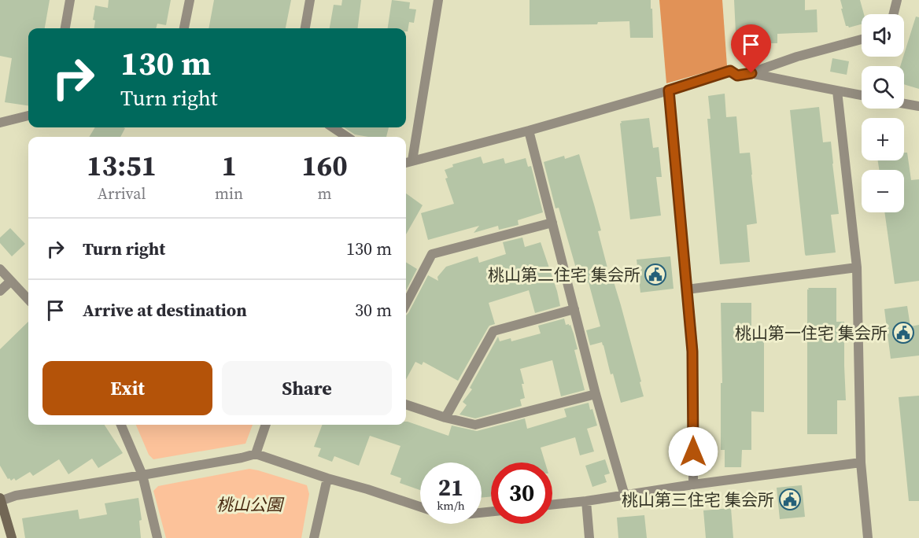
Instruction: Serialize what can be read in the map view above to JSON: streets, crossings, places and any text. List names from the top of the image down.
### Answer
{
  "parks": ["桃山公園"],
  "places": {
    "public building": ["桃山第二住宅 集会所", "桃山第一住宅 集会所", "桃山第三住宅 集会所"]
  },
  "page": {
    "map_buttons": ["+", "−"],
    "turn": ["130 m", "Turn right"],
    "eta": [
      "13:51",
      "Arrival",
      "1",
      "min",
      "160",
      "m"
    ],
    "list": [
      {
        "name": "Turn right",
        "value": "130 m"
      },
      {
        "name": "Arrive at destination",
        "value": "30 m"
      }
    ],
    "buttons": ["Exit", "Share"],
    "speed": "21 km/h",
    "limit": "30"
  }
}
